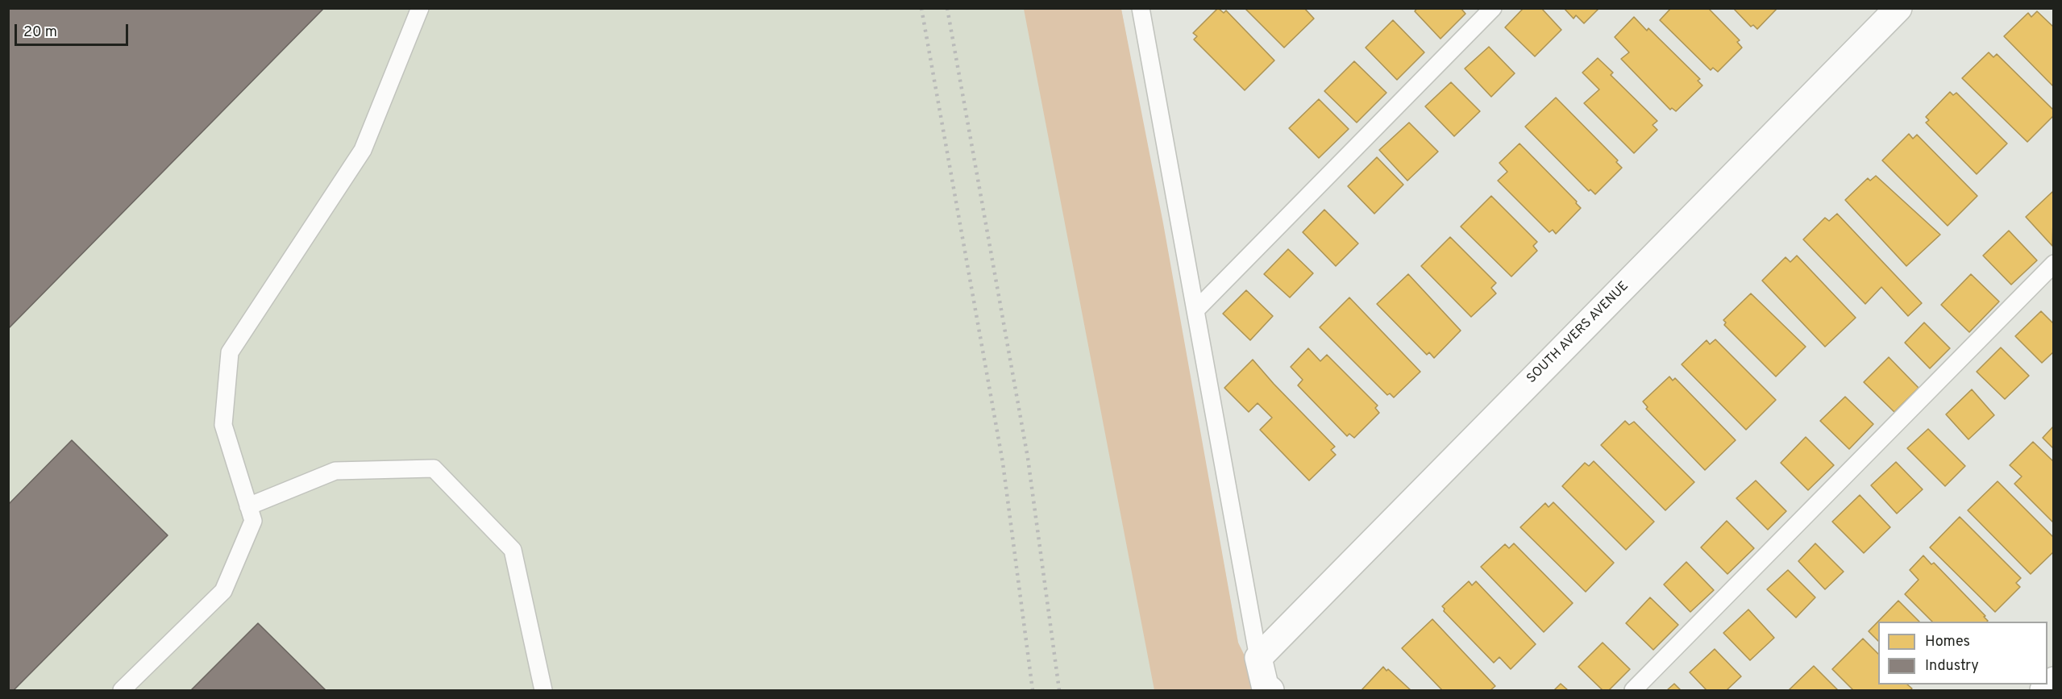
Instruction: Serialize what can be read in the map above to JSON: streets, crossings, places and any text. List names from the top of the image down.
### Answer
{
  "streets": {
    "street": ["SOUTH AVERS AVENUE"]
  },
  "legend": ["Homes", "Industry"],
  "scale_bar": "20 m"
}
